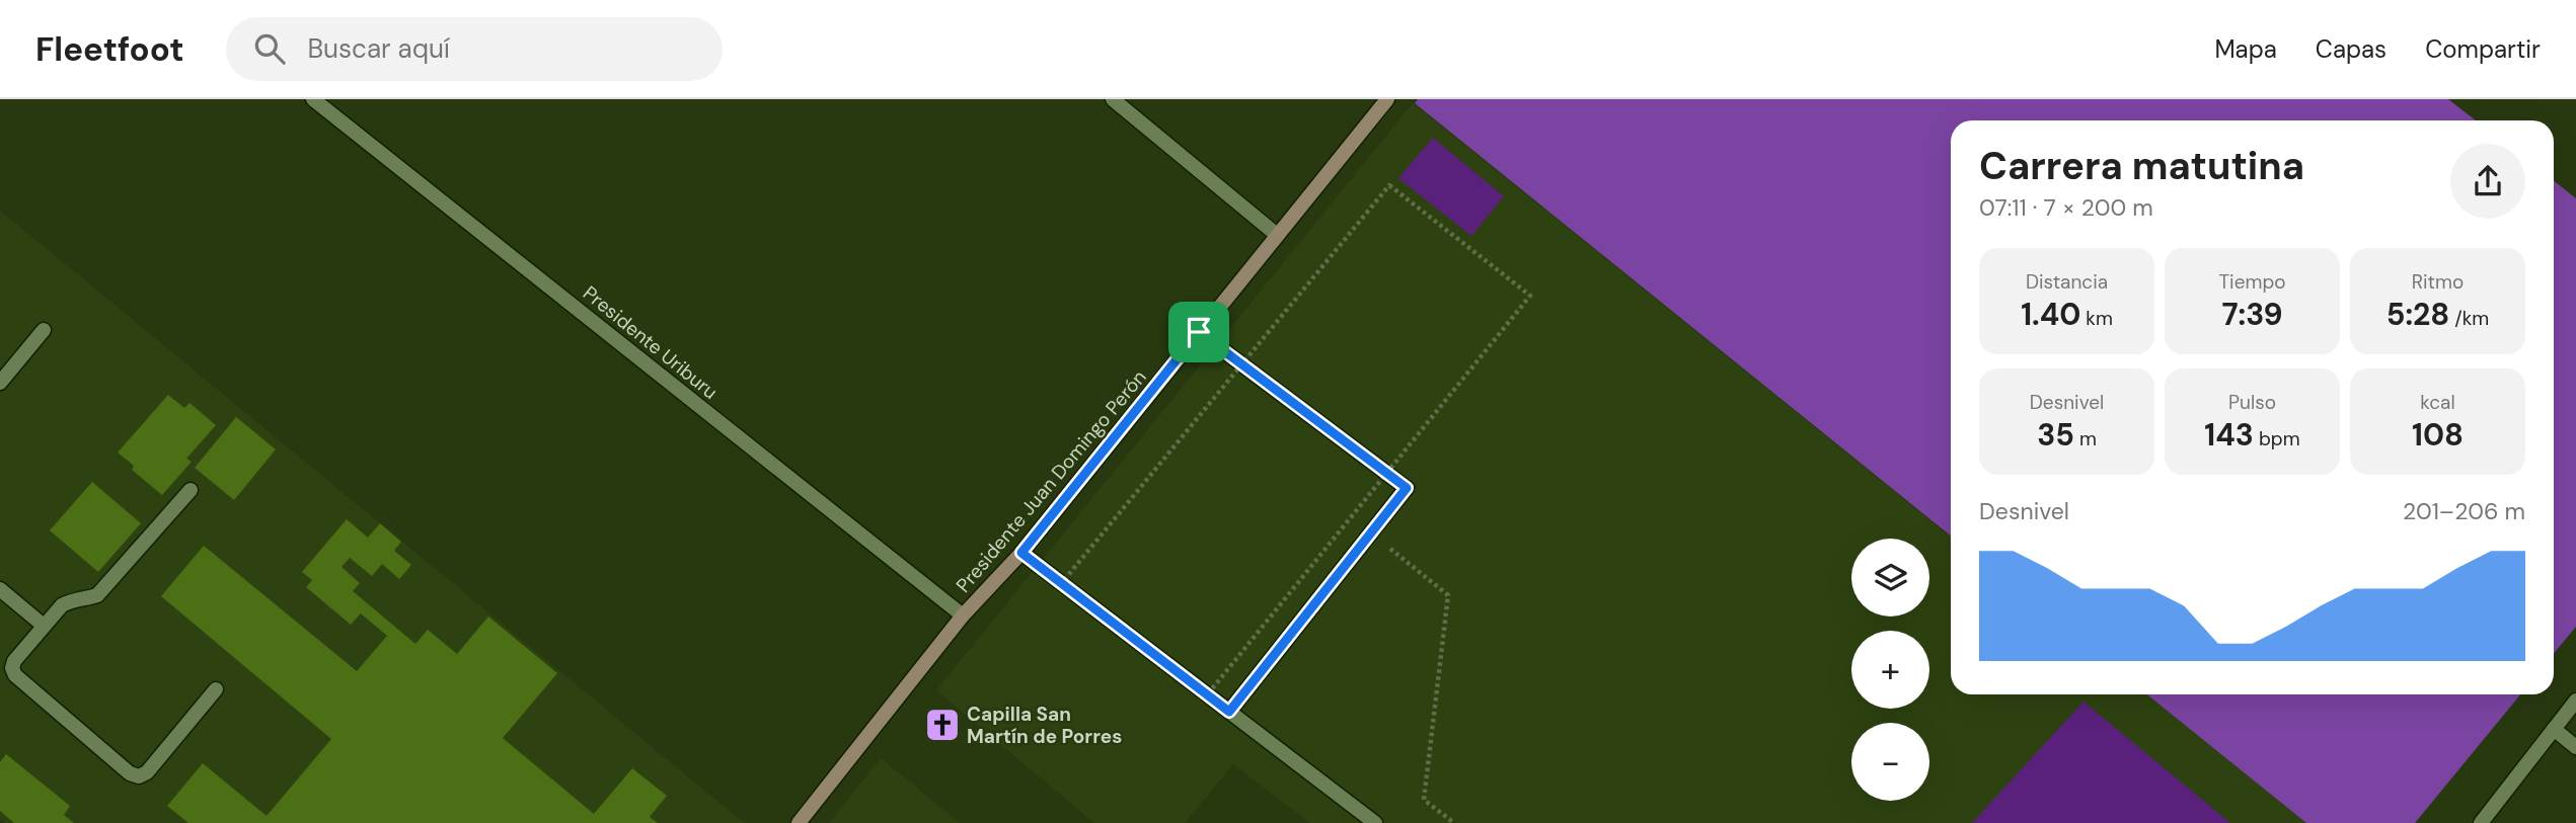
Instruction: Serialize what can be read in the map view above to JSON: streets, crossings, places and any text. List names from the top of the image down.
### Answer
{
  "streets": {
    "street": ["Presidente Uriburu", "Presidente Juan Domingo Perón"]
  },
  "crossings": [
    ["Presidente Uriburu", "Presidente Juan Domingo Perón"]
  ],
  "places": {
    "church": ["Capilla San Martín de Porres"]
  },
  "page": {
    "header": "Fleetfoot",
    "search": "Buscar aquí",
    "nav": ["Mapa", "Capas", "Compartir"],
    "heading": ["Carrera matutina", "07:11 · 7 × 200 m"],
    "stats": [
      ["Distancia", "1.40 km"],
      ["Tiempo", "7:39"],
      ["Ritmo", "5:28 /km"],
      ["Desnivel", "35 m"],
      ["Pulso", "143 bpm"],
      ["kcal", "108"]
    ],
    "chart": ["Desnivel", "201–206 m"],
    "map_buttons": ["+", "−"]
  }
}
